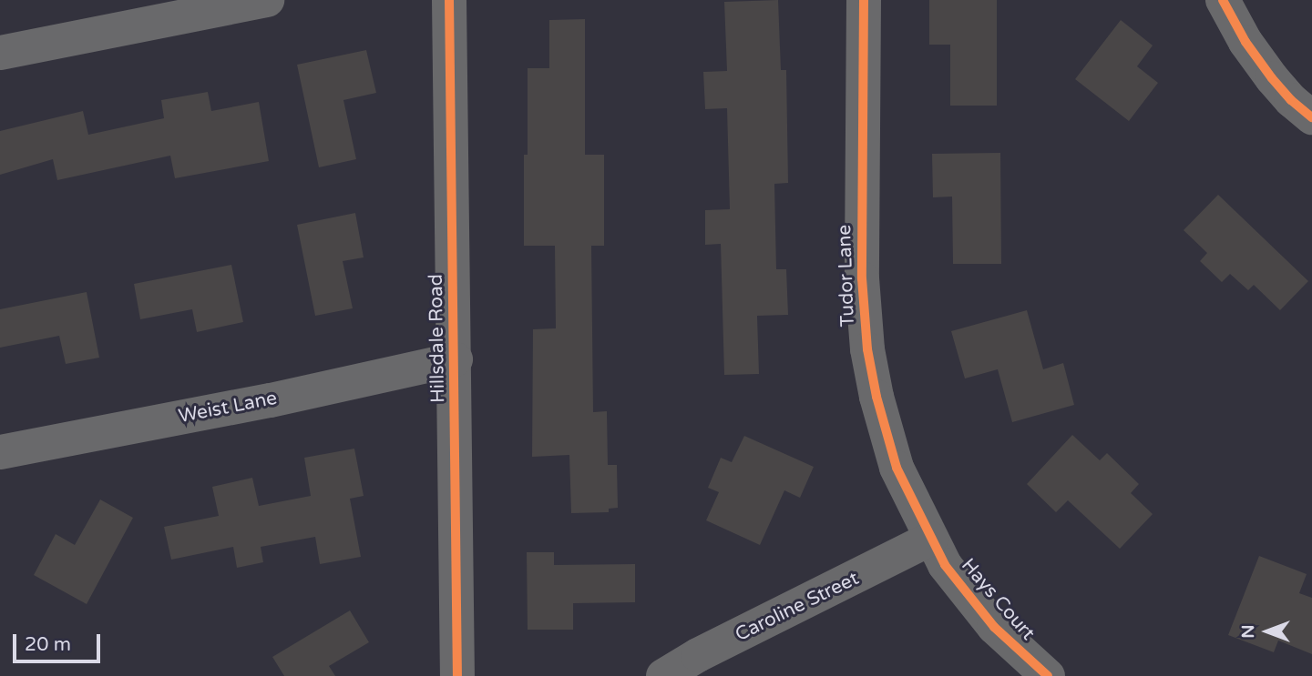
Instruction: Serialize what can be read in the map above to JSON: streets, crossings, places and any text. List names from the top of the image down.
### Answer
{
  "streets": {
    "street": [
      "Tudor Lane",
      "Hillsdale Road",
      "Weist Lane",
      "Hays Court",
      "Caroline Street"
    ]
  },
  "crossings": [
    ["Tudor Lane", "Hays Court"],
    ["Tudor Lane", "Caroline Street"],
    ["Hillsdale Road", "Weist Lane"],
    ["Hays Court", "Caroline Street"]
  ],
  "scale_bar": "20 m",
  "north": "left"
}
